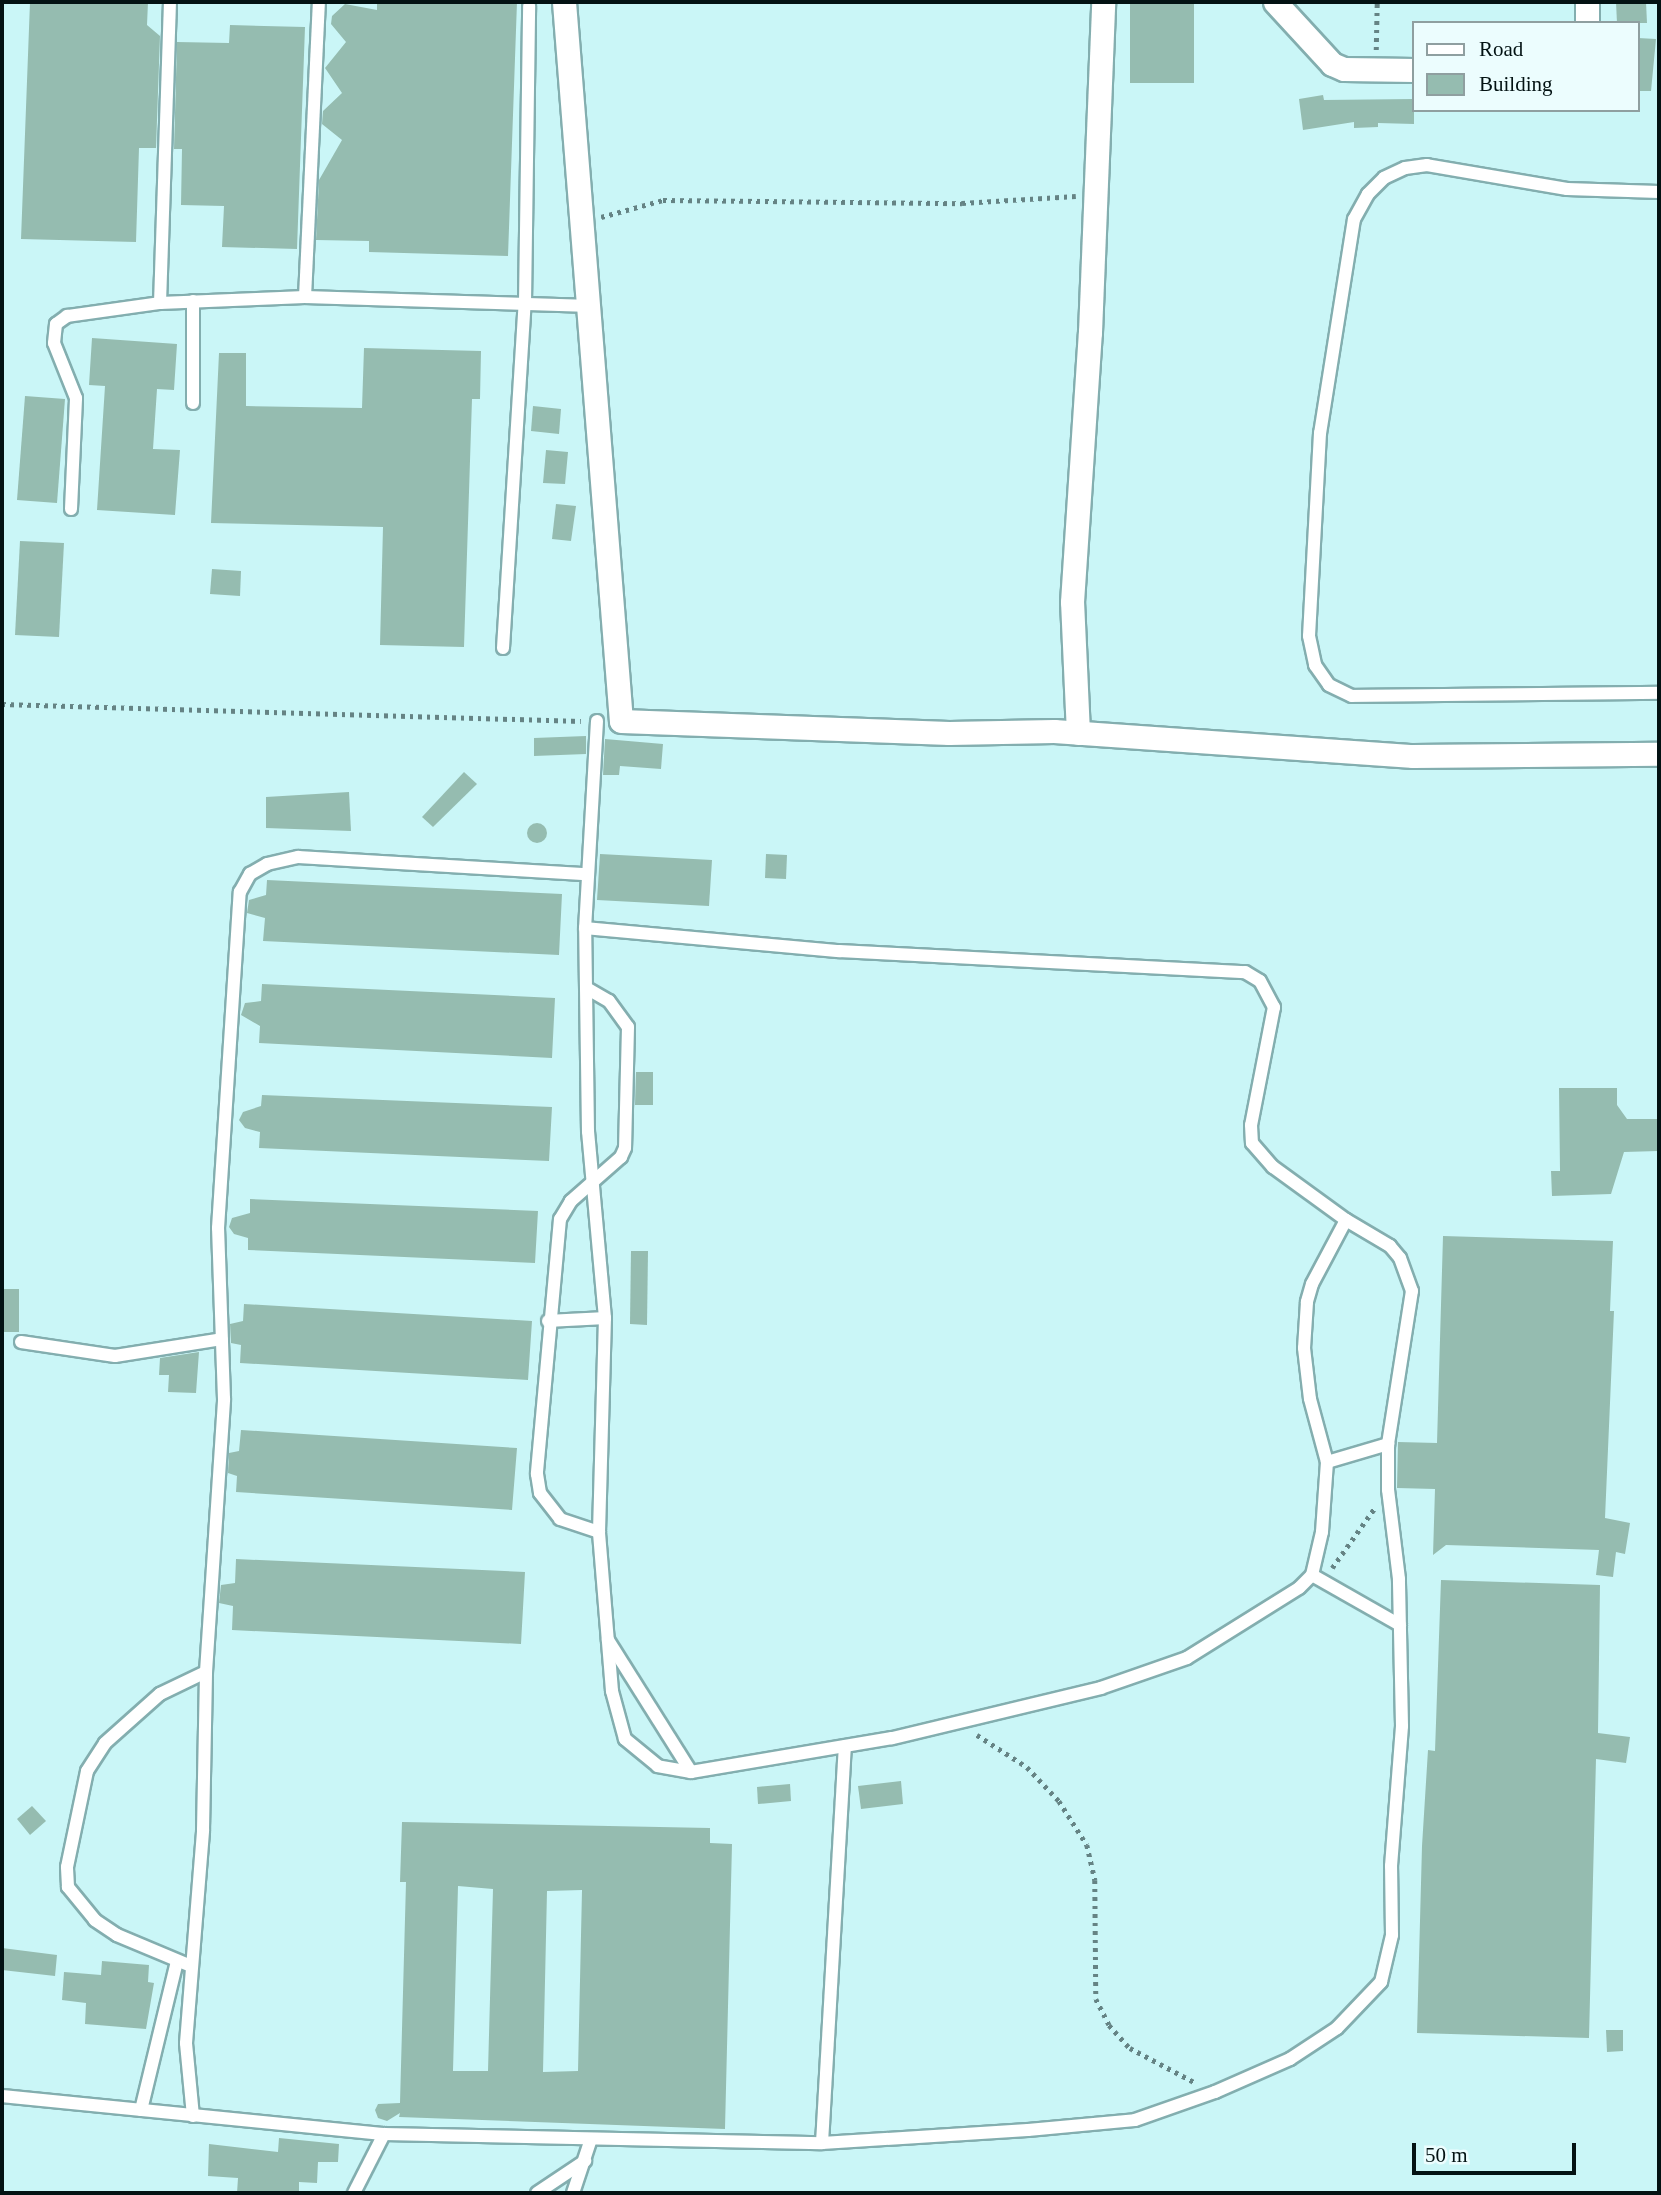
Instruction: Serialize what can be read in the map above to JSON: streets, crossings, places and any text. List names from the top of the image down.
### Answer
{
  "legend": ["Road", "Building"],
  "scale_bar": "50 m"
}
